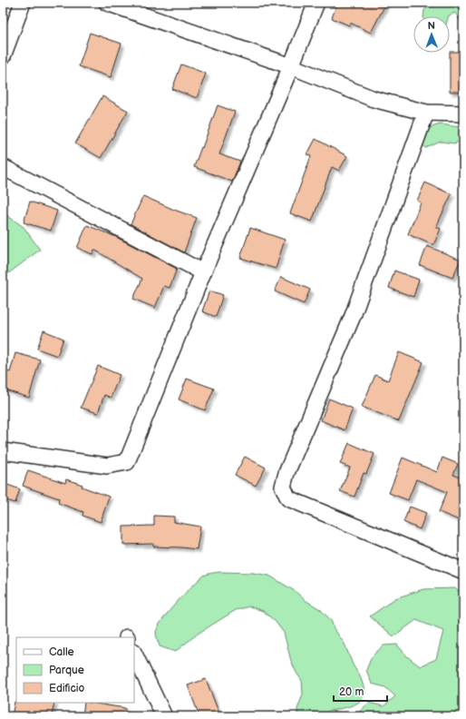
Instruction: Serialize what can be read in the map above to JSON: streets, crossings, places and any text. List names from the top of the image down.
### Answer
{
  "legend": ["Calle", "Parque", "Edificio"],
  "scale_bar": "20 m",
  "north": "top"
}
